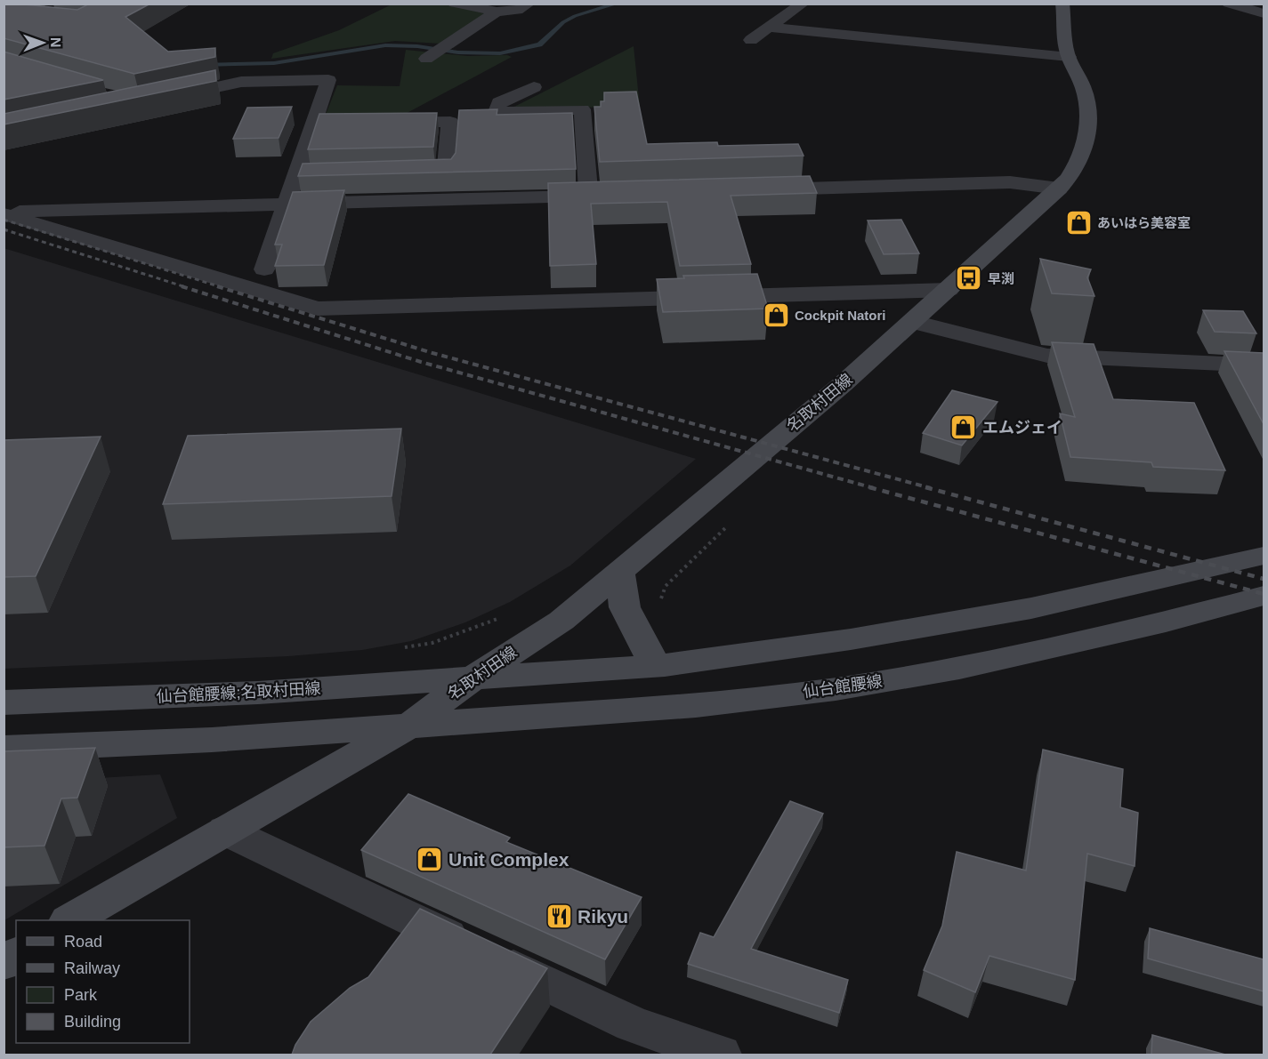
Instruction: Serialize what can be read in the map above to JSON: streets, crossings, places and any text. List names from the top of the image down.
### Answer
{
  "streets": {
    "main road": ["名取村田線", "仙台館腰線", "仙台館腰線;名取村田線"]
  },
  "crossings": [
    ["名取村田線", "仙台館腰線"],
    ["名取村田線", "仙台館腰線;名取村田線"]
  ],
  "places": {
    "shop": [
      "あいはら美容室",
      "Cockpit Natori",
      "エムジェイ",
      "Unit Complex"
    ],
    "bus stop": ["早渕"],
    "restaurant": ["Rikyu"]
  },
  "legend": [
    "Road",
    "Railway",
    "Park",
    "Building"
  ],
  "north": "right"
}
